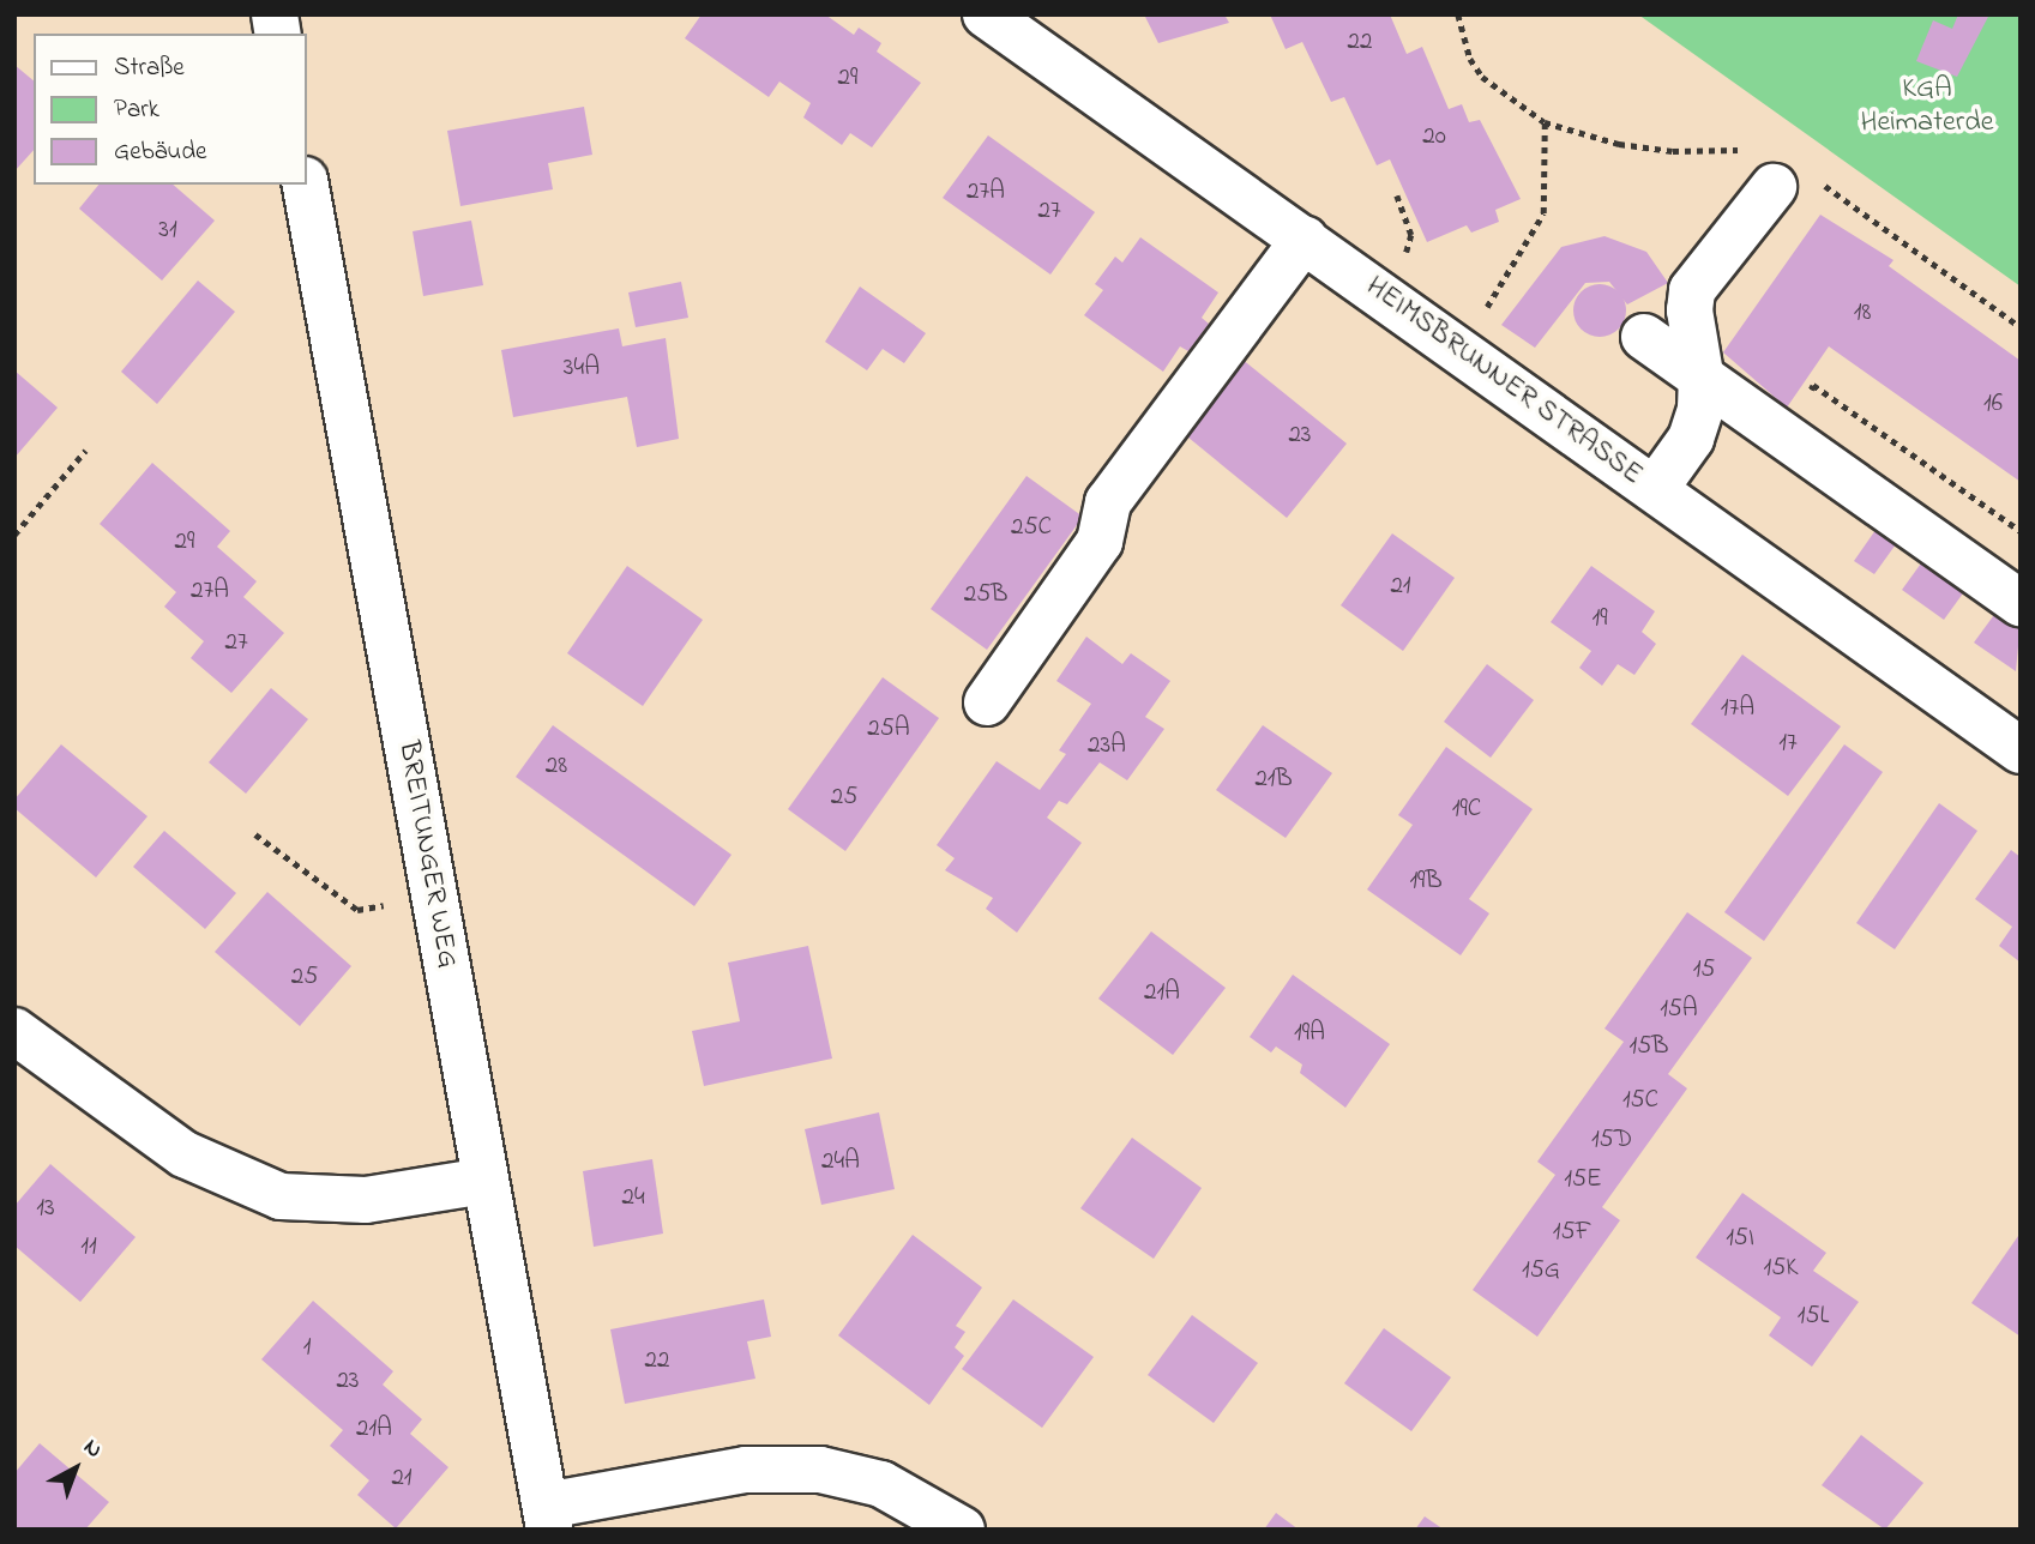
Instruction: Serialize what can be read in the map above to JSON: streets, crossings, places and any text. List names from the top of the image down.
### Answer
{
  "streets": {
    "street": ["HEIMSBRUNNER STRASSE", "BREITUNGER WEG"]
  },
  "parks": ["KGA Heimaterde"],
  "house_numbers": [
    "22",
    "29",
    "20",
    "27A",
    "27",
    "31",
    "18",
    "34A",
    "16",
    "23",
    "25C",
    "29",
    "21",
    "27A",
    "25B",
    "19",
    "27",
    "17A",
    "25A",
    "17",
    "23A",
    "28",
    "21B",
    "25",
    "19C",
    "19B",
    "15",
    "25",
    "21A",
    "15A",
    "19A",
    "15B",
    "15C",
    "15D",
    "24A",
    "15E",
    "24",
    "13",
    "15F",
    "15I",
    "11",
    "15K",
    "15G",
    "15L",
    "1",
    "22",
    "23",
    "21A",
    "21"
  ],
  "legend": ["Straße", "Park", "Gebäude"],
  "north": "top right"
}
